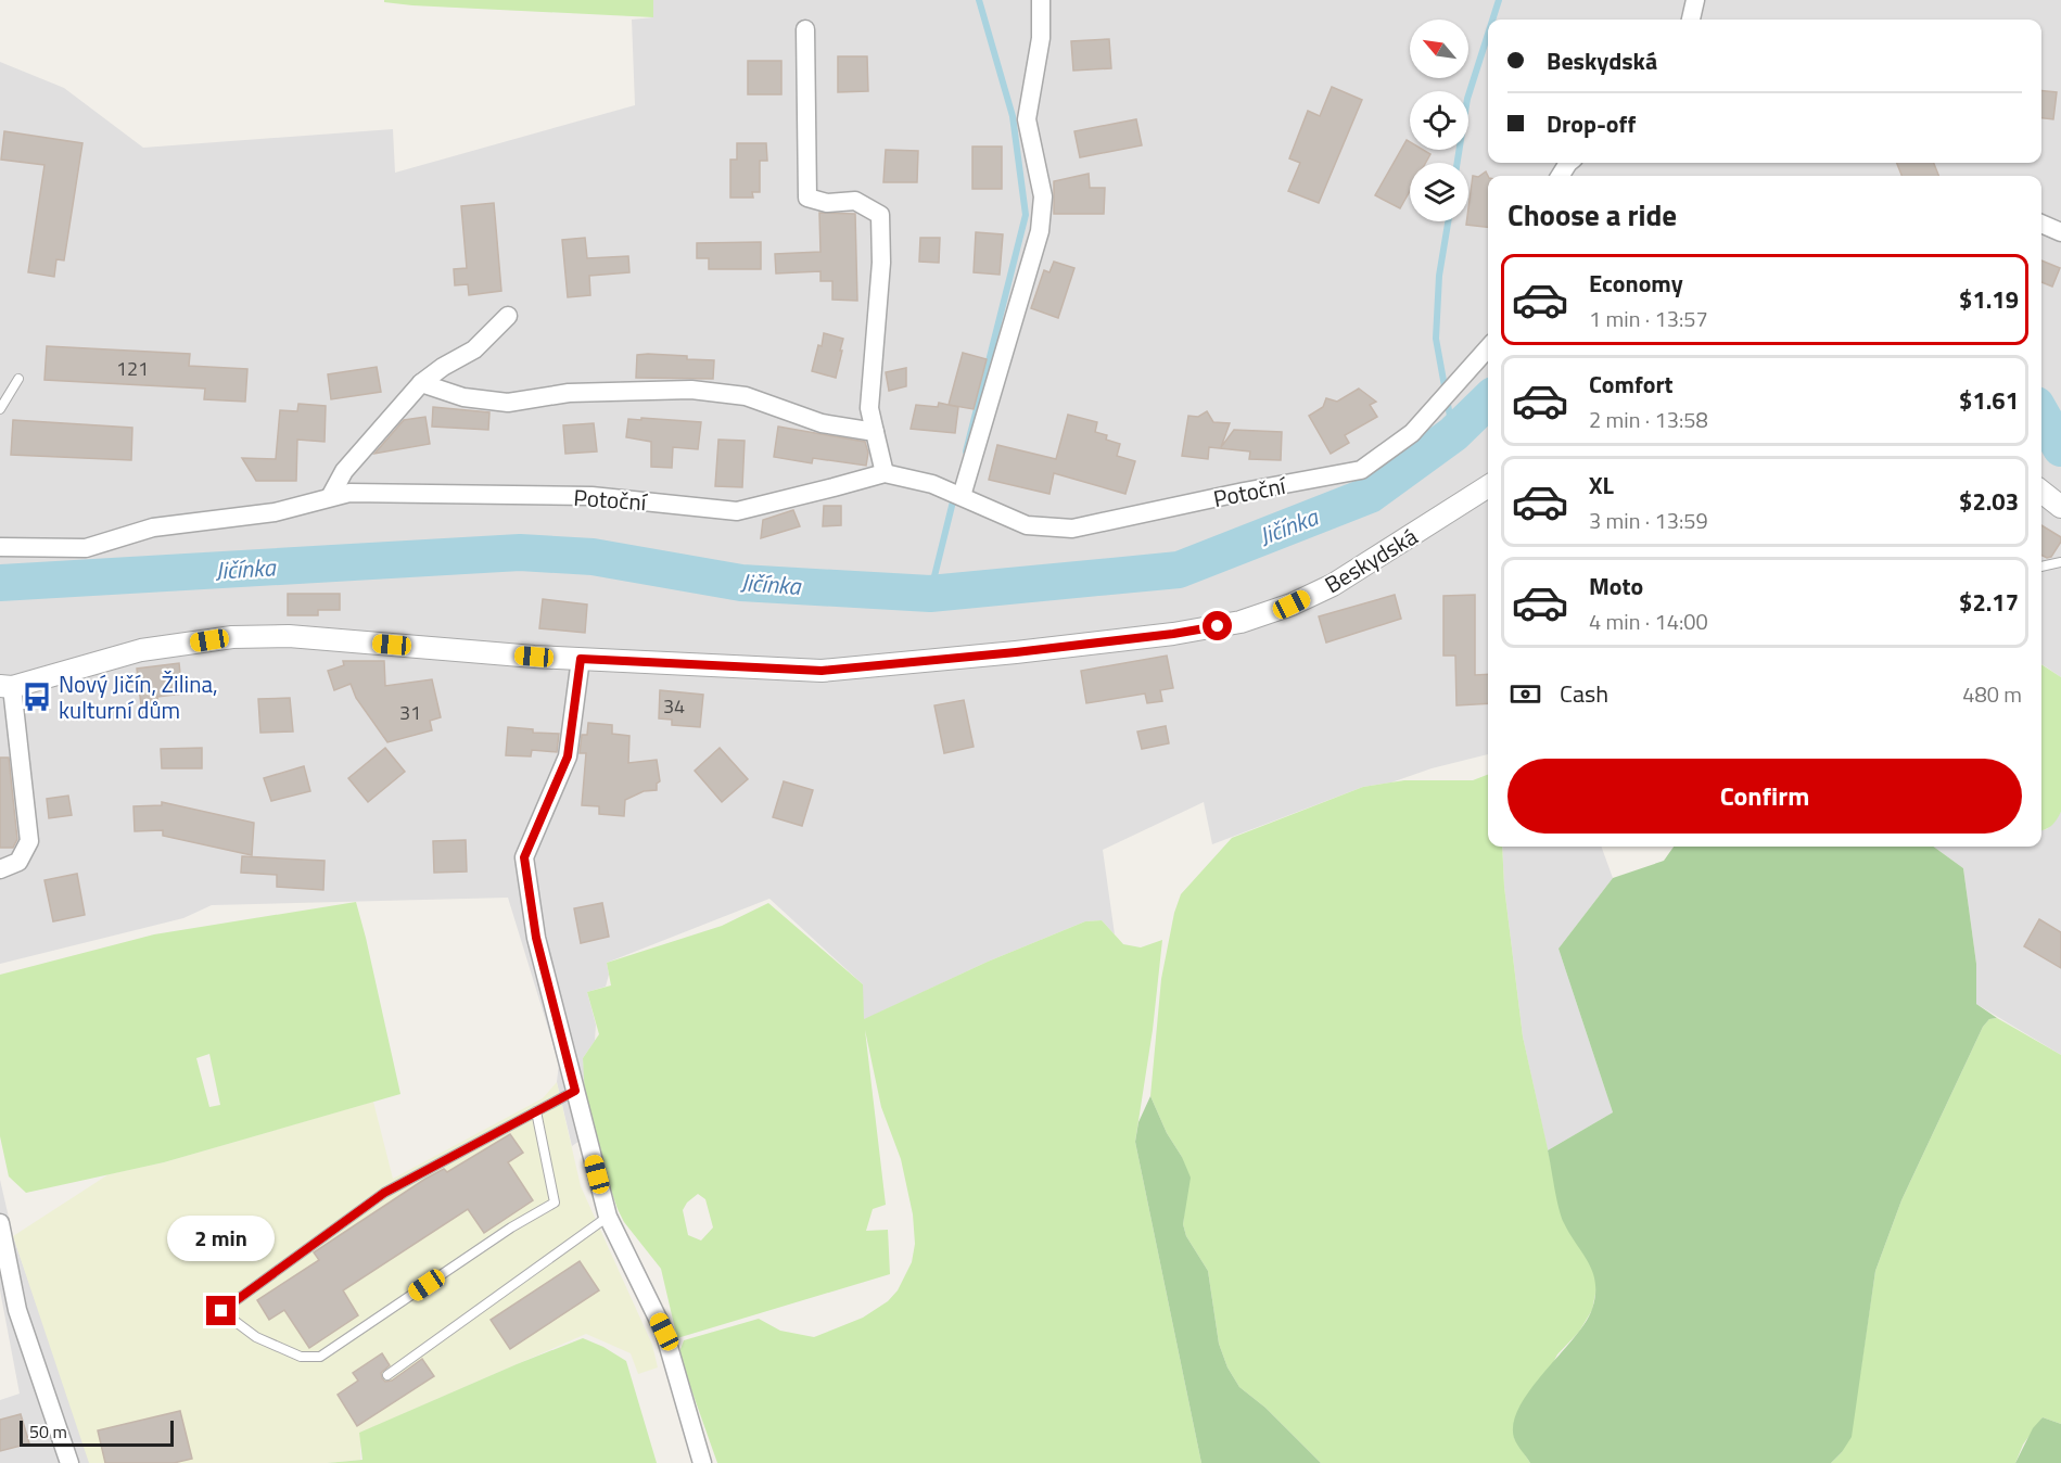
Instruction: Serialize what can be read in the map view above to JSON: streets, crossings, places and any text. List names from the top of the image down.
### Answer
{
  "streets": {
    "street": ["Potoční", "Beskydská"]
  },
  "water": ["Jičínka"],
  "places": {
    "bus stop": ["Nový Jičín, Žilina, kulturní dům"]
  },
  "house_numbers": ["121", "34", "31"],
  "scale_bar": "50 m",
  "north": "top left",
  "page": {
    "banner": ["Beskydská", "Drop-off"],
    "heading": "Choose a ride",
    "list": [
      {
        "name": "Economy",
        "note": "1 min · 13:57",
        "value": "$1.19"
      },
      {
        "name": "Comfort",
        "note": "2 min · 13:58",
        "value": "$1.61"
      },
      {
        "name": "XL",
        "note": "3 min · 13:59",
        "value": "$2.03"
      },
      {
        "name": "Moto",
        "note": "4 min · 14:00",
        "value": "$2.17"
      }
    ],
    "pay": ["Cash", "480 m"],
    "buttons": "Confirm",
    "bubble": "2 min",
    "scale": "50 m"
  }
}
